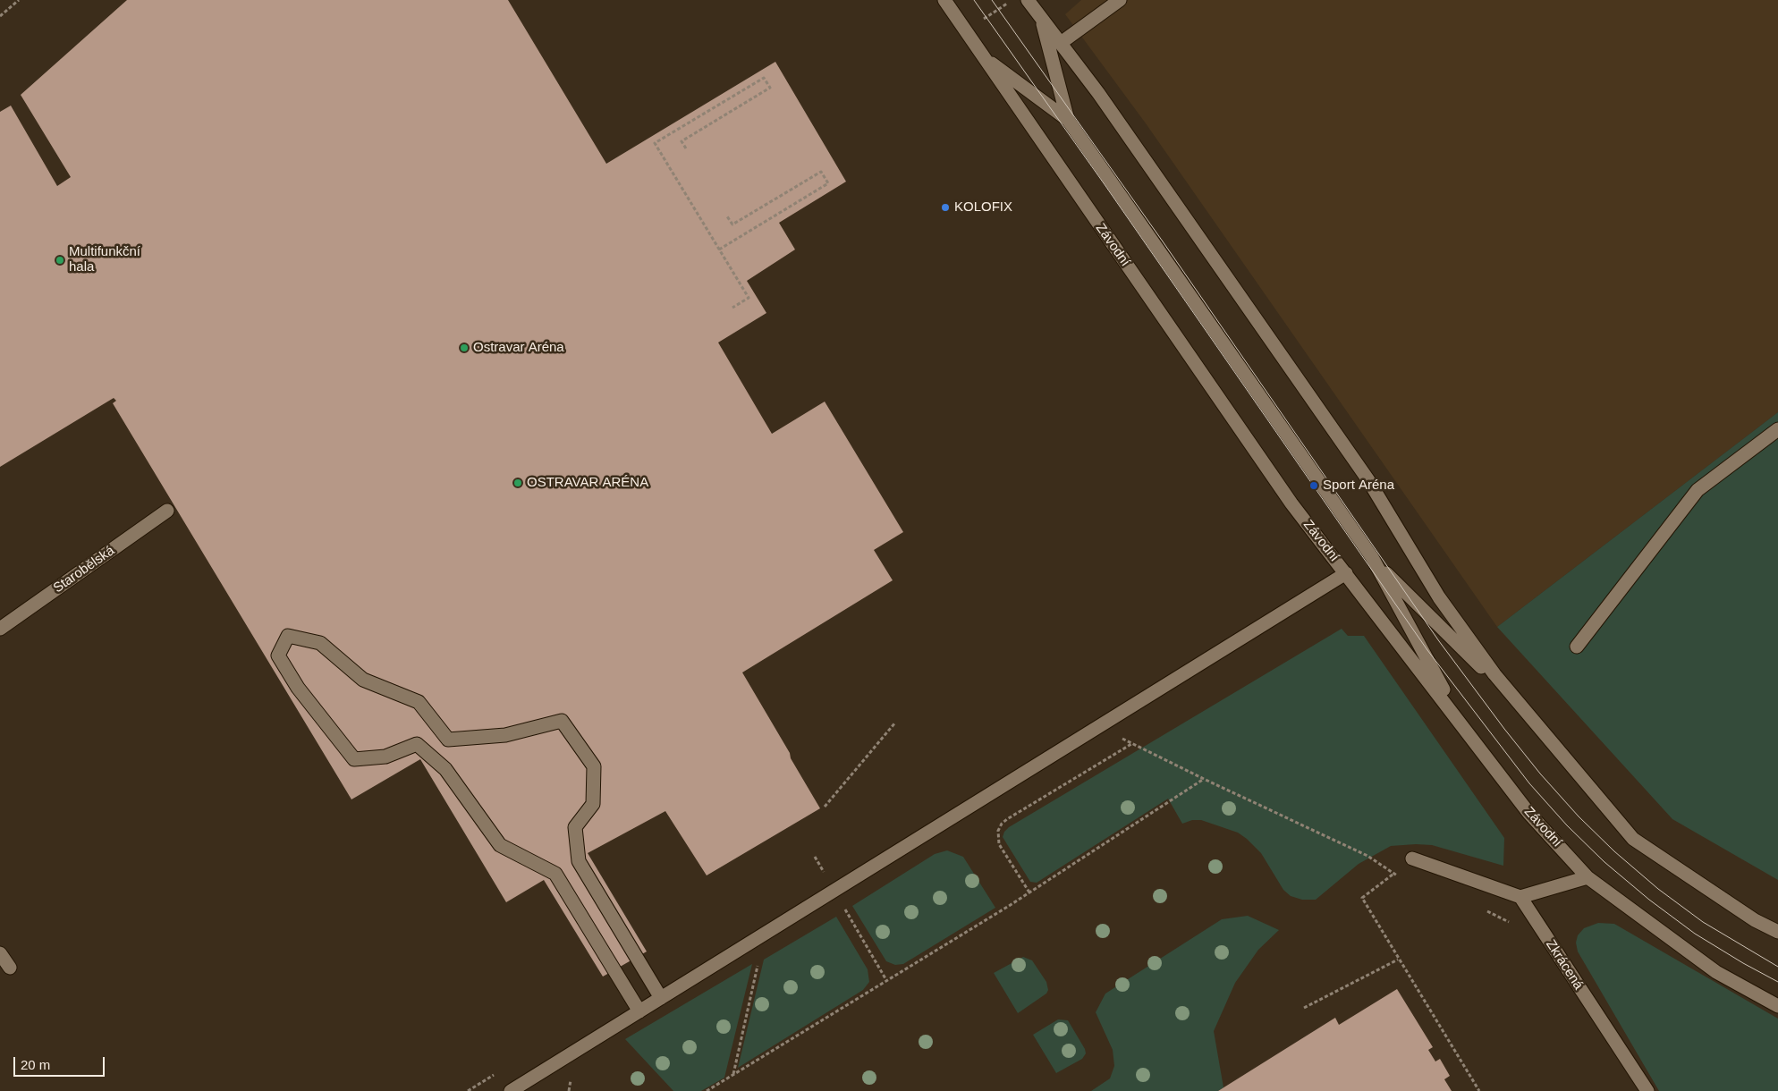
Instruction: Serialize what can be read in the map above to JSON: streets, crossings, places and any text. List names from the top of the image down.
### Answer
{
  "streets": {
    "street": ["Závodní", "Starobělská", "Zkrácená"]
  },
  "places": [
    "KOLOFIX",
    "Multifunkční hala",
    "Ostravar Aréna",
    "OSTRAVAR ARÉNA",
    "Sport Aréna"
  ],
  "scale_bar": "20 m"
}
